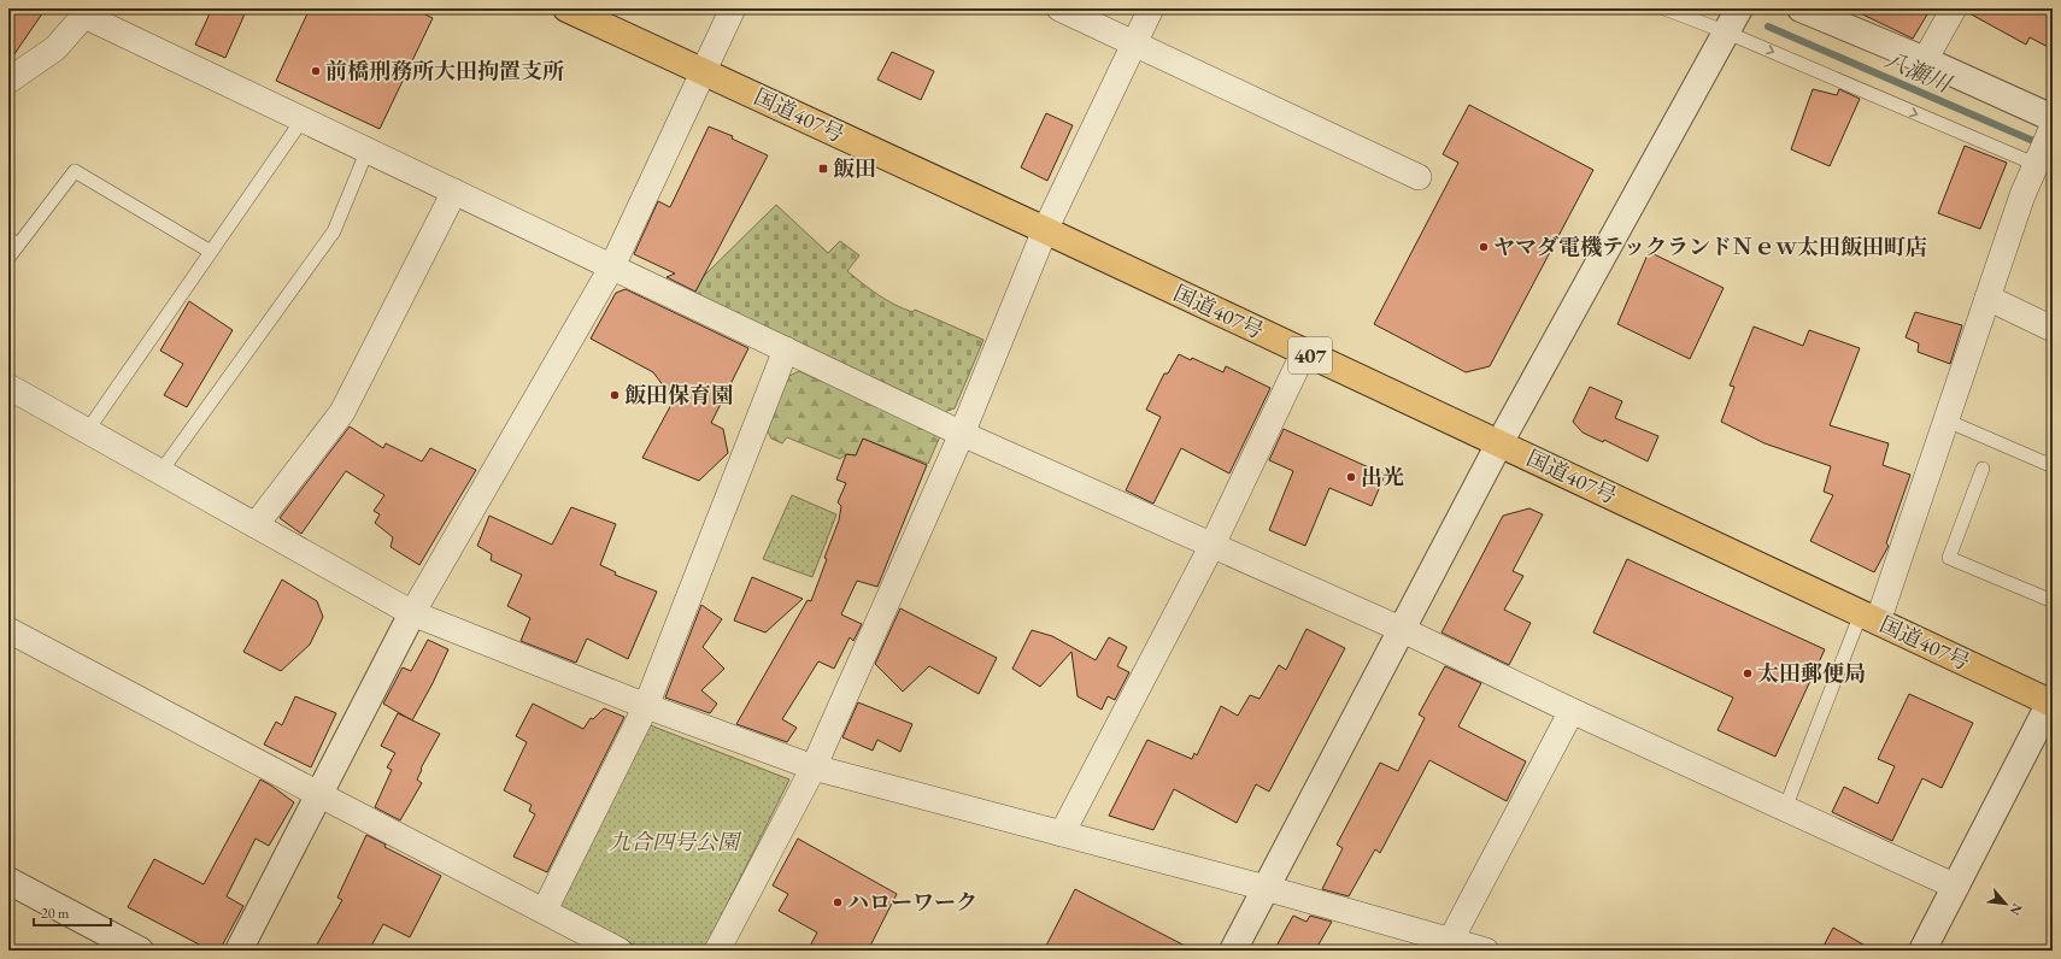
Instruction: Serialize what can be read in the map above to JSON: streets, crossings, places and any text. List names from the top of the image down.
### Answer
{
  "streets": {
    "highway": ["国道407号", "407"]
  },
  "water": ["八瀬川"],
  "parks": ["九合四号公園"],
  "places": {
    "other": [
      "前橋刑務所大田拘置支所",
      "ヤマダ電機テックランドＮｅｗ太田飯田町店",
      "飯田保育園",
      "出光",
      "太田郵便局",
      "ハローワーク"
    ],
    "transit": ["飯田"]
  },
  "scale_bar": "20 m",
  "north": "bottom right"
}
